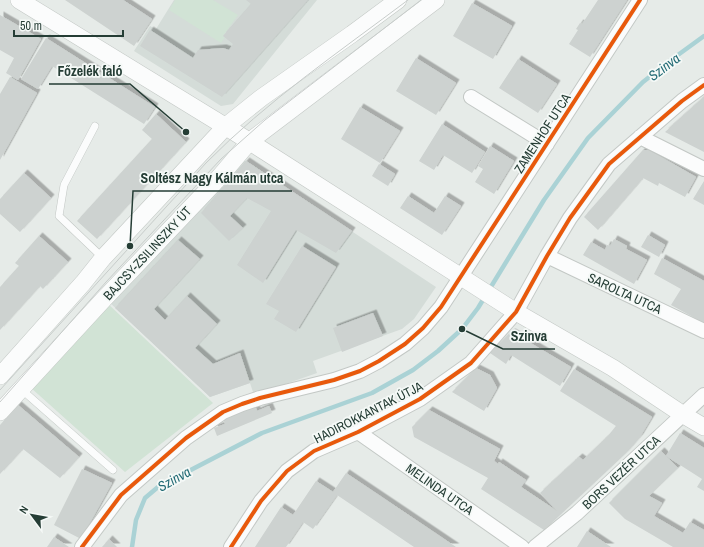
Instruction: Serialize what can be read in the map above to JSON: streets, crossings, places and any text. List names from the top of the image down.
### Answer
{
  "streets": {
    "street": [
      "ZAMENHOF UTCA",
      "BAJCSY-ZSILINSZKY ÚT",
      "SAROLTA UTCA",
      "HADIROKKANTAK ÚTJA",
      "BORS VEZÉR UTCA",
      "MELINDA UTCA"
    ]
  },
  "crossings": [
    ["SAROLTA UTCA", "HADIROKKANTAK ÚTJA"],
    ["HADIROKKANTAK ÚTJA", "MELINDA UTCA"]
  ],
  "water": ["Szinva"],
  "places": ["Főzelék faló", "Soltész Nagy Kálmán utca", "Szinva"],
  "scale_bar": "50 m",
  "north": "top left"
}
